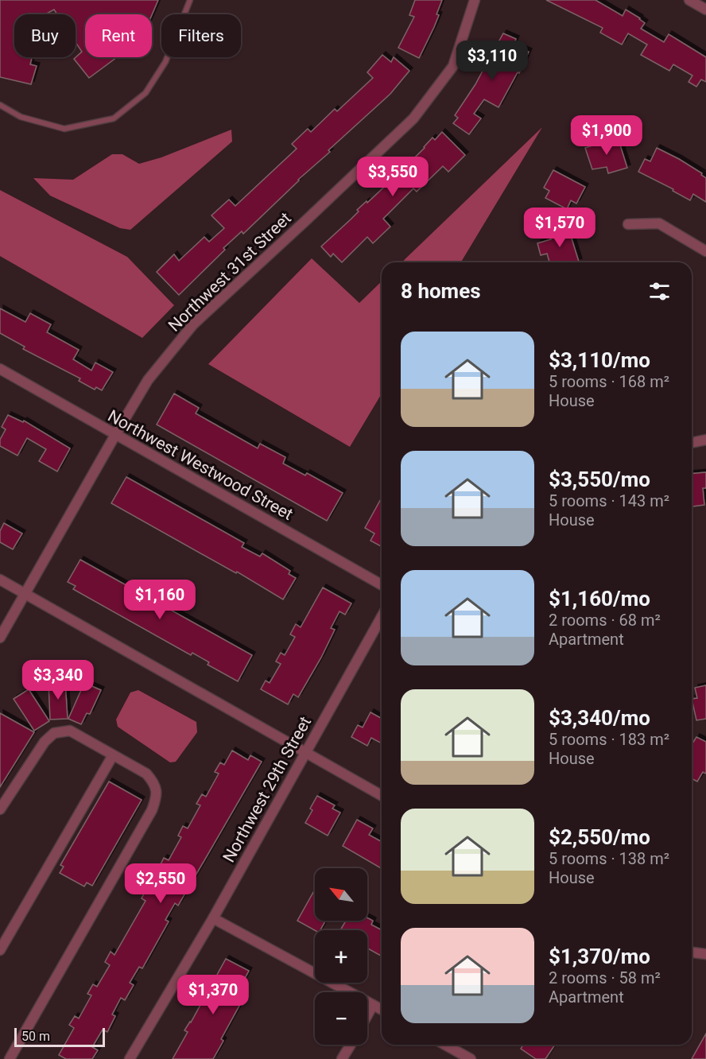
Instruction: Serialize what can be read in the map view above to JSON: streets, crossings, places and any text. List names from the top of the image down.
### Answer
{
  "streets": {
    "street": ["Northwest 31st Street", "Northwest Westwood Street", "Northwest 29th Street"]
  },
  "crossings": [
    ["Northwest 31st Street", "Northwest Westwood Street"]
  ],
  "scale_bar": "50 m",
  "north": "top left",
  "page": {
    "chip": ["Buy", "Rent", "Filters"],
    "price": [
      "$3,110",
      "$1,900",
      "$3,550",
      "$1,570",
      "$1,160",
      "$3,340",
      "$2,550",
      "$1,370"
    ],
    "heading": "8 homes",
    "list": [
      {
        "name": "$3,110/mo",
        "note": "5 rooms · 168 m² · House"
      },
      {
        "name": "$3,550/mo",
        "note": "5 rooms · 143 m² · House"
      },
      {
        "name": "$1,160/mo",
        "note": "2 rooms · 68 m² · Apartment"
      },
      {
        "name": "$3,340/mo",
        "note": "5 rooms · 183 m² · House"
      },
      {
        "name": "$2,550/mo",
        "note": "5 rooms · 138 m² · House"
      },
      {
        "name": "$1,370/mo",
        "note": "2 rooms · 58 m² · Apartment"
      }
    ],
    "map_buttons": ["+", "−"],
    "scale": "50 m"
  }
}
